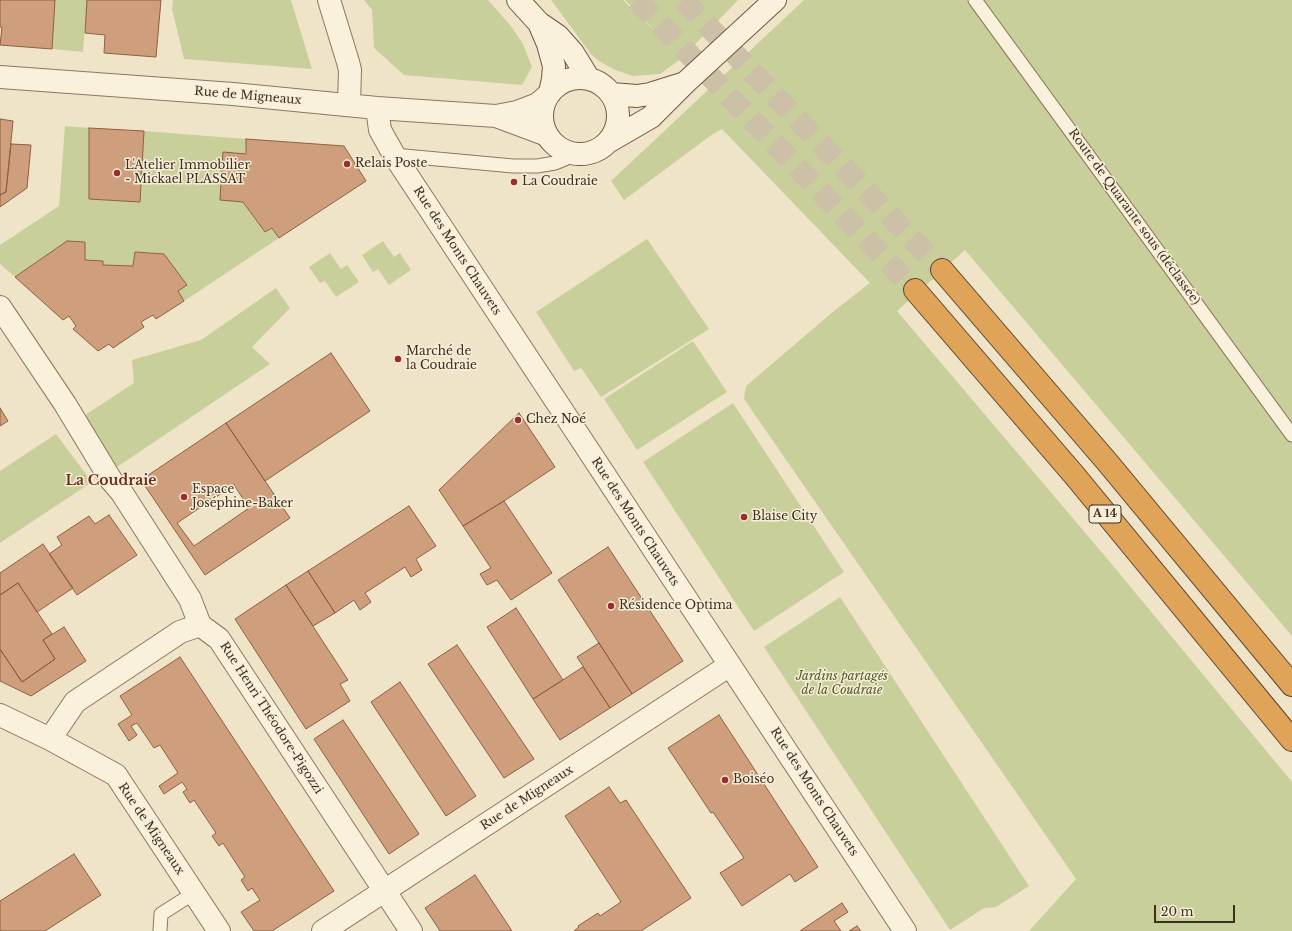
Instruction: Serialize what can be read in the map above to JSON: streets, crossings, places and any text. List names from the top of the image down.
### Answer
{
  "streets": {
    "highway": ["A 14"],
    "street": ["Rue de Migneaux", "Rue des Monts Chauvets", "Rue Henri Théodore-Pigozzi"],
    "lane": ["Route de Quarante sous (déclassée)"]
  },
  "crossings": [
    ["Rue de Migneaux", "Rue des Monts Chauvets"],
    ["Rue de Migneaux", "Rue Henri Théodore-Pigozzi"]
  ],
  "districts": ["La Coudraie"],
  "parks": ["Jardins partagés de la Coudraie"],
  "places": [
    "Relais Poste",
    "L'Atelier Immobilier - Mickael PLASSAT",
    "La Coudraie",
    "Marché de la Coudraie",
    "Chez Noé",
    "Espace Joséphine-Baker",
    "Blaise City",
    "Résidence Optima",
    "Boiséo"
  ],
  "scale_bar": "20 m"
}
